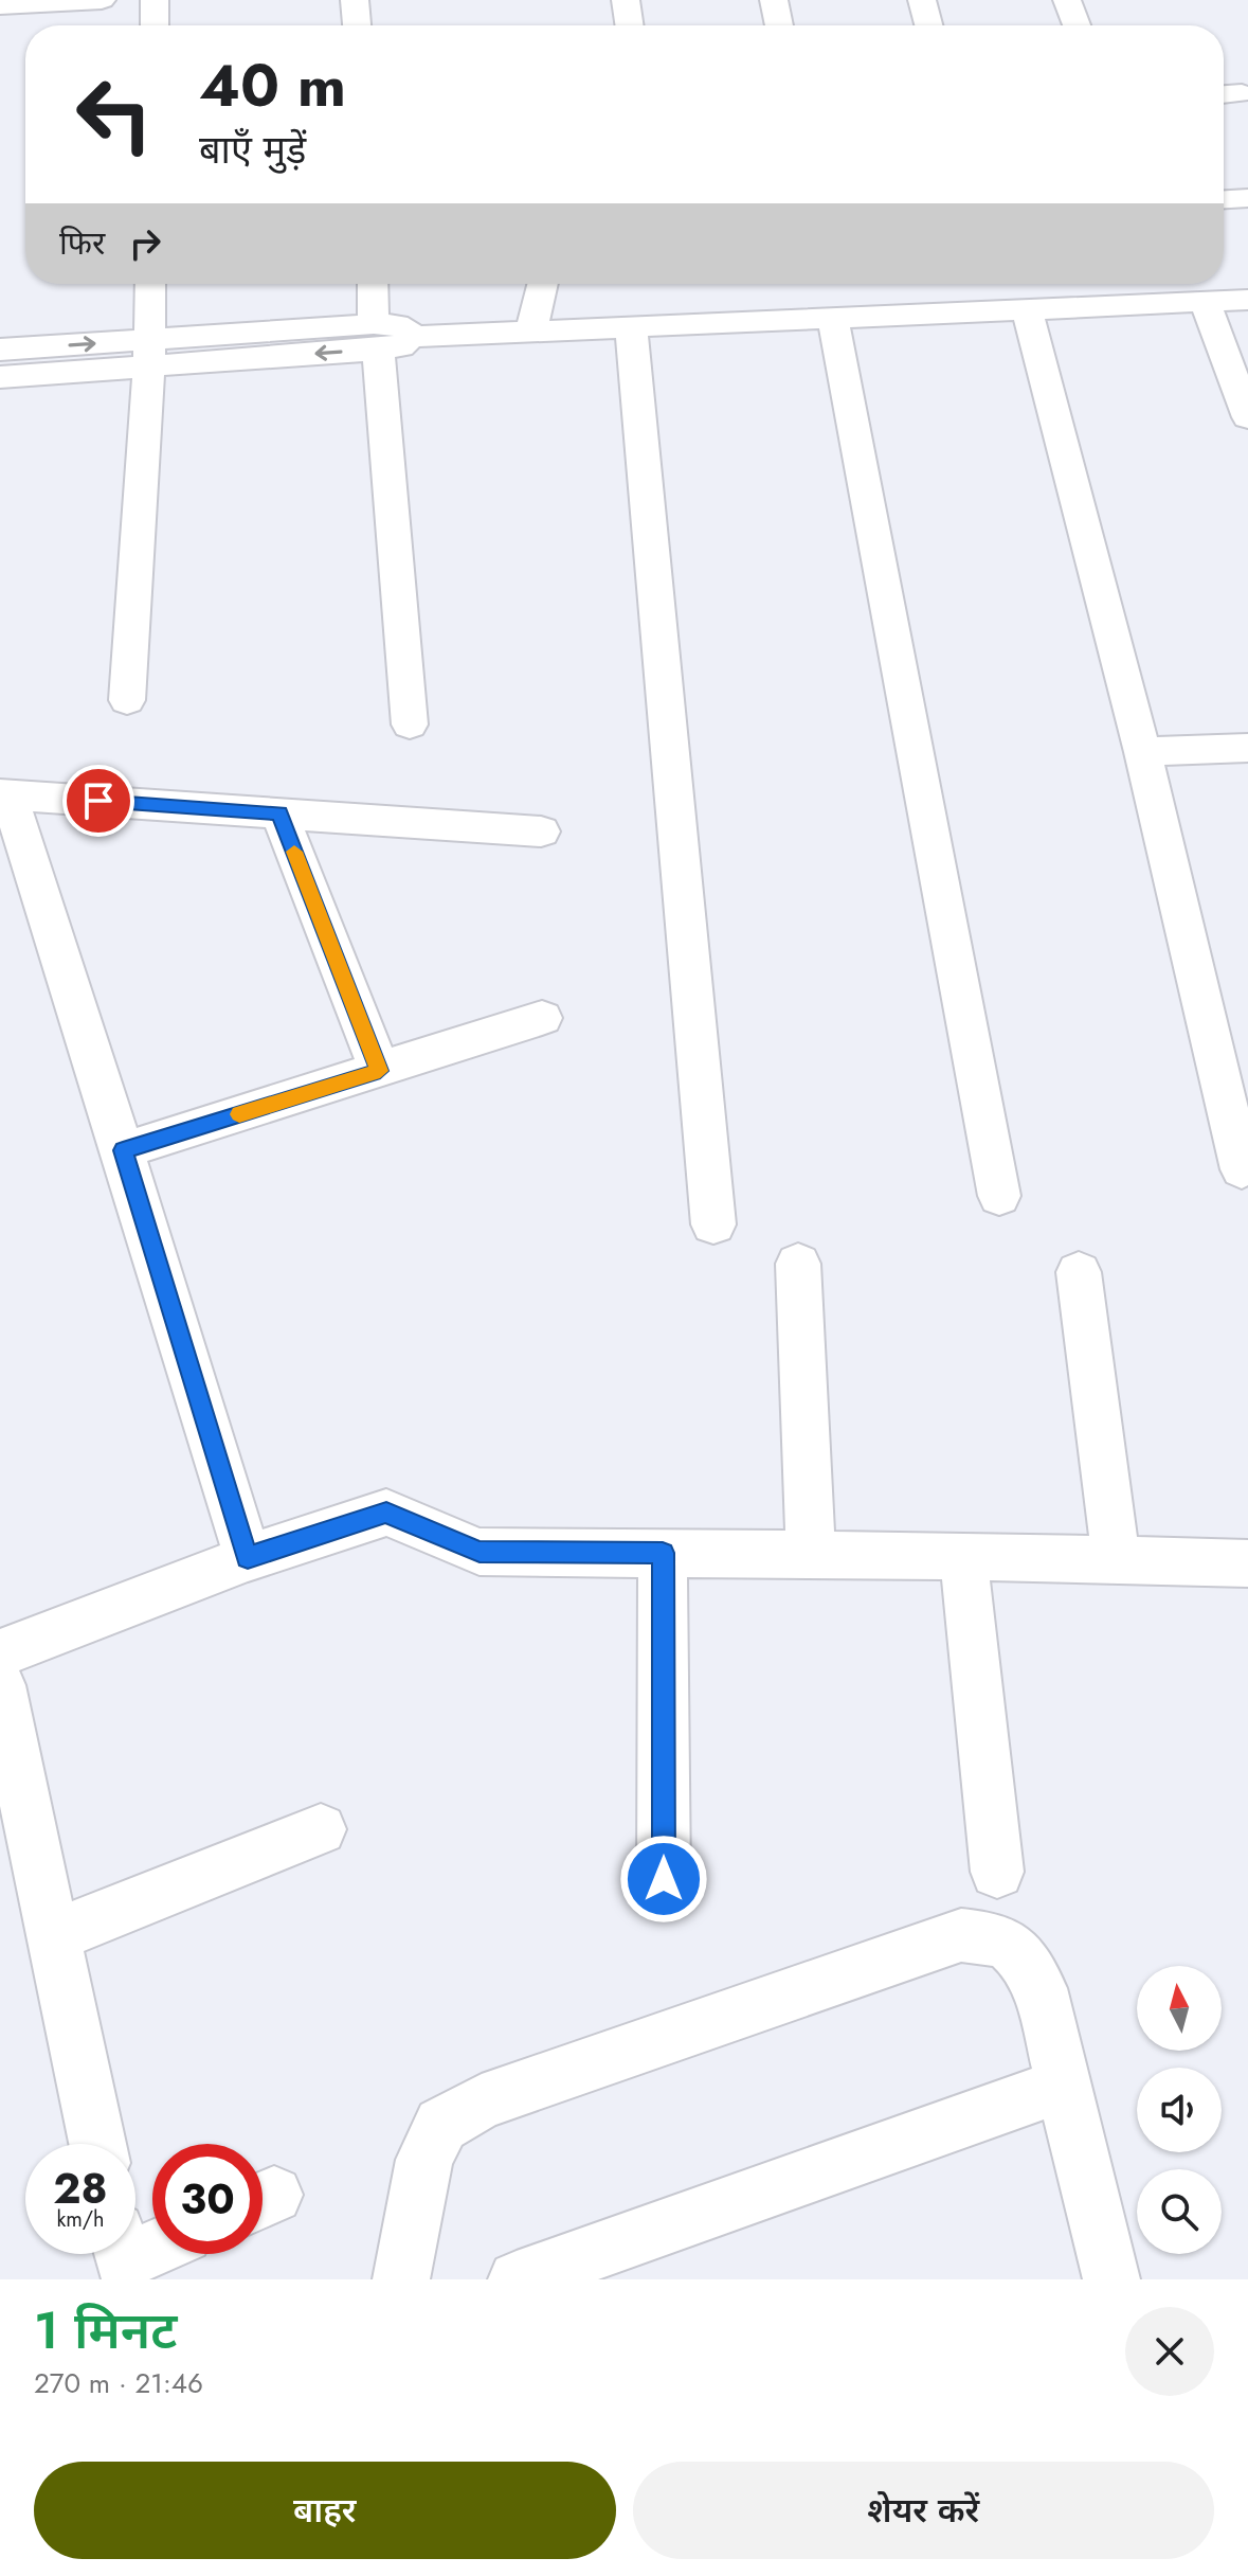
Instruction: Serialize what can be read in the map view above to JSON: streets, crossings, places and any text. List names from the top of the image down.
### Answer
{
  "north": "top",
  "page": {
    "turn": ["40 m", "बाएँ मुड़ें"],
    "then": "फिर",
    "speed": "28 km/h",
    "limit": "30",
    "heading": ["1 मिनट", "270 m · 21:46"],
    "buttons": ["बाहर", "शेयर करें"]
  }
}
